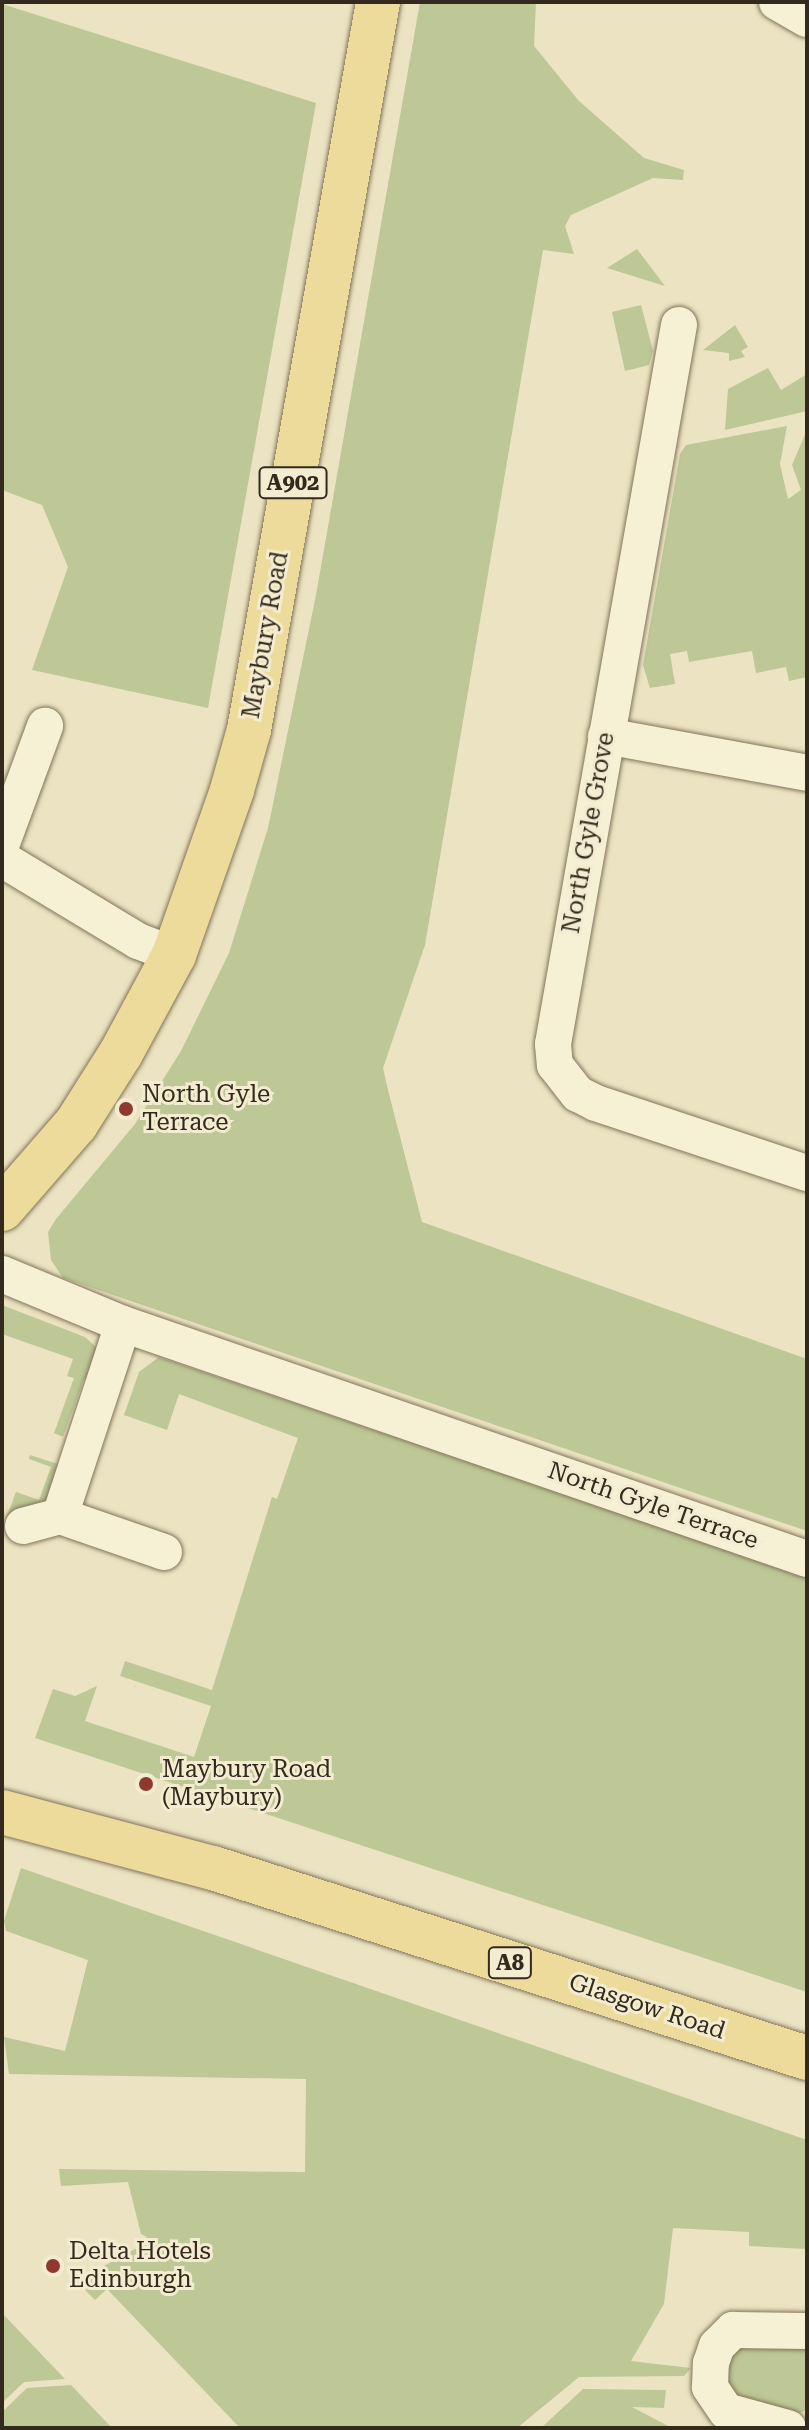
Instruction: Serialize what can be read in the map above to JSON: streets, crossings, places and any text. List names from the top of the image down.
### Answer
{
  "streets": {
    "main road": [
      "A902",
      "Maybury Road",
      "A8",
      "Glasgow Road"
    ],
    "street": ["North Gyle Grove", "North Gyle Terrace"]
  },
  "places": ["North Gyle Terrace", "Maybury Road (Maybury)", "Delta Hotels Edinburgh"]
}
